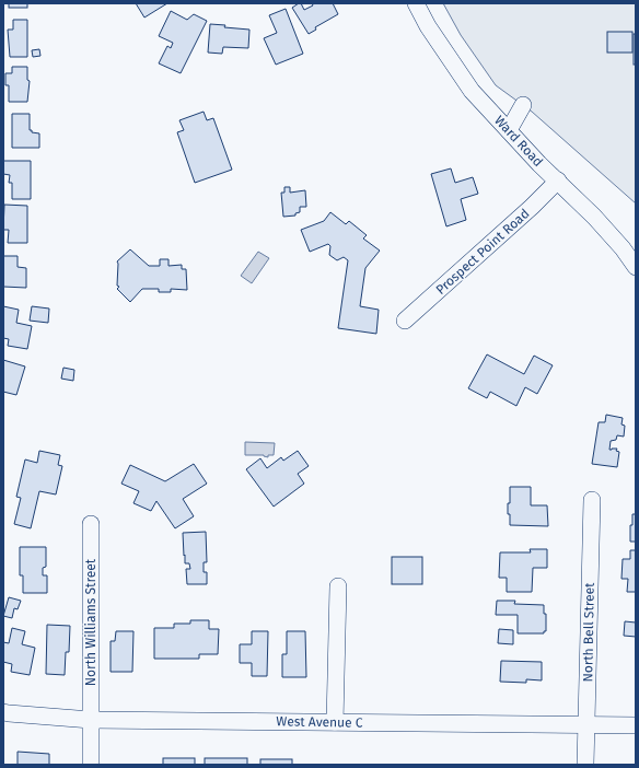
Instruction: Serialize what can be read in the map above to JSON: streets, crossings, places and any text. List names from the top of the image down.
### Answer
{
  "streets": {
    "street": [
      "Ward Road",
      "Prospect Point Road",
      "North Williams Street",
      "North Bell Street",
      "West Avenue C"
    ]
  },
  "crossings": [
    ["Ward Road", "Prospect Point Road"],
    ["North Williams Street", "West Avenue C"],
    ["North Bell Street", "West Avenue C"]
  ]
}
